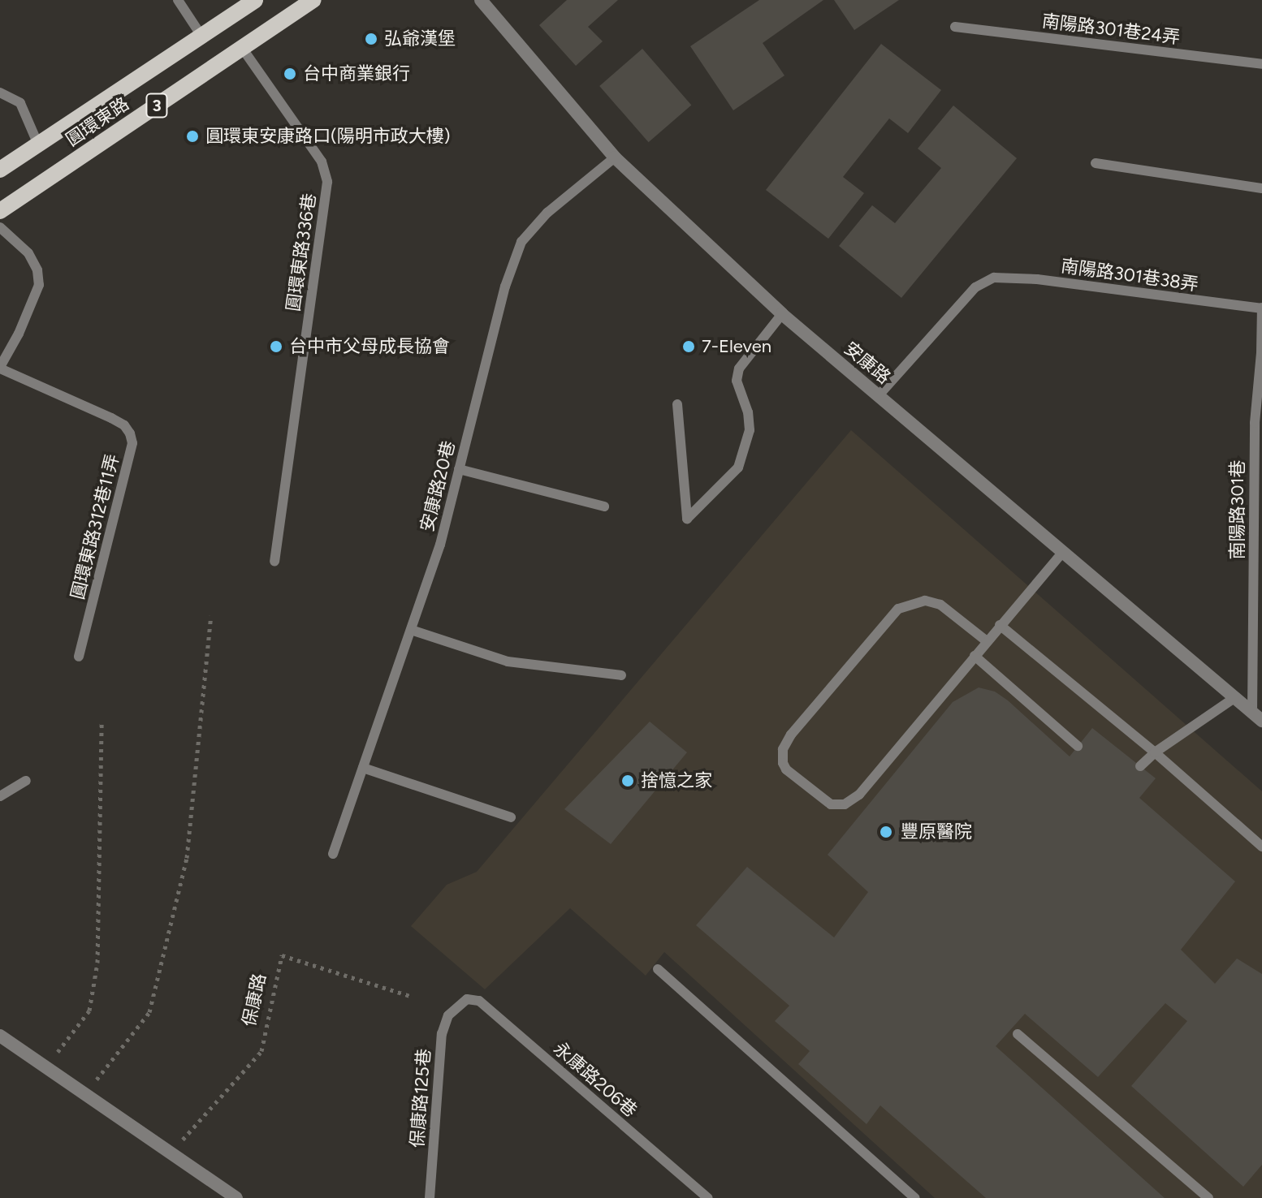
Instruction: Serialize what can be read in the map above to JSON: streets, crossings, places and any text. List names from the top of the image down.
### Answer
{
  "streets": {
    "main road": ["3", "圓環東路"],
    "street": ["安康路"],
    "lane": [
      "南陽路301巷24弄",
      "圓環東路336巷",
      "南陽路301巷38弄",
      "安康路20巷",
      "南陽路301巷",
      "圓環東路312巷11弄",
      "永康路206巷",
      "保康路125巷"
    ],
    "path": ["保康路"]
  },
  "crossings": [
    ["圓環東路", "圓環東路336巷"],
    ["南陽路301巷38弄", "安康路"],
    ["南陽路301巷38弄", "南陽路301巷"],
    ["安康路", "安康路20巷"],
    ["安康路", "南陽路301巷"],
    ["永康路206巷", "保康路125巷"]
  ],
  "places": [
    "弘爺漢堡",
    "台中商業銀行",
    "圓環東安康路口(陽明市政大樓)",
    "台中市父母成長協會",
    "7-Eleven",
    "捨憶之家",
    "豐原醫院"
  ]
}
